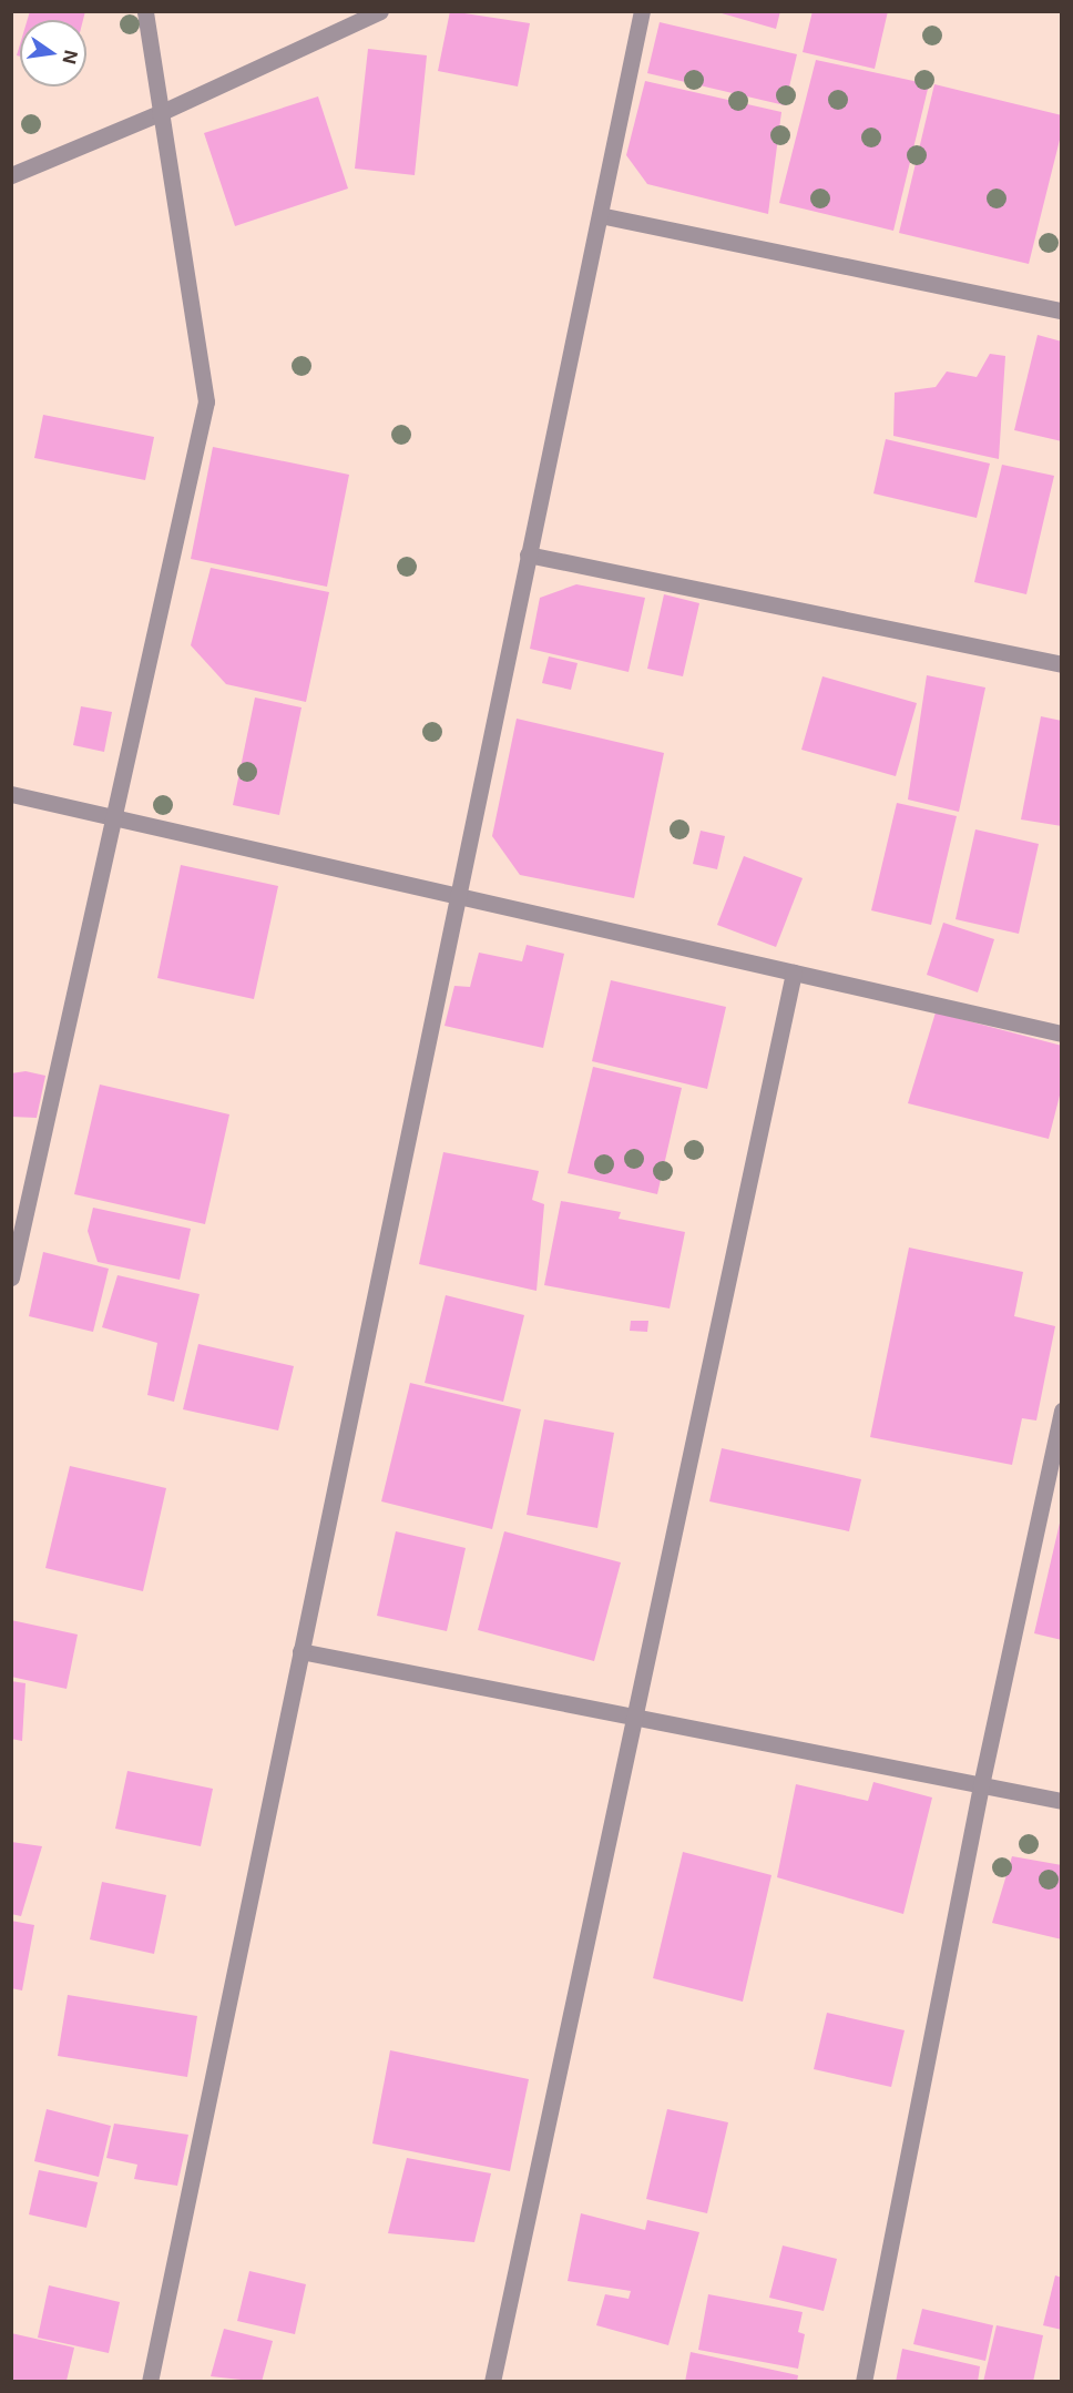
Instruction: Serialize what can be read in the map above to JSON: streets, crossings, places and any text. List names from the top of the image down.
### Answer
{
  "north": "right"
}
